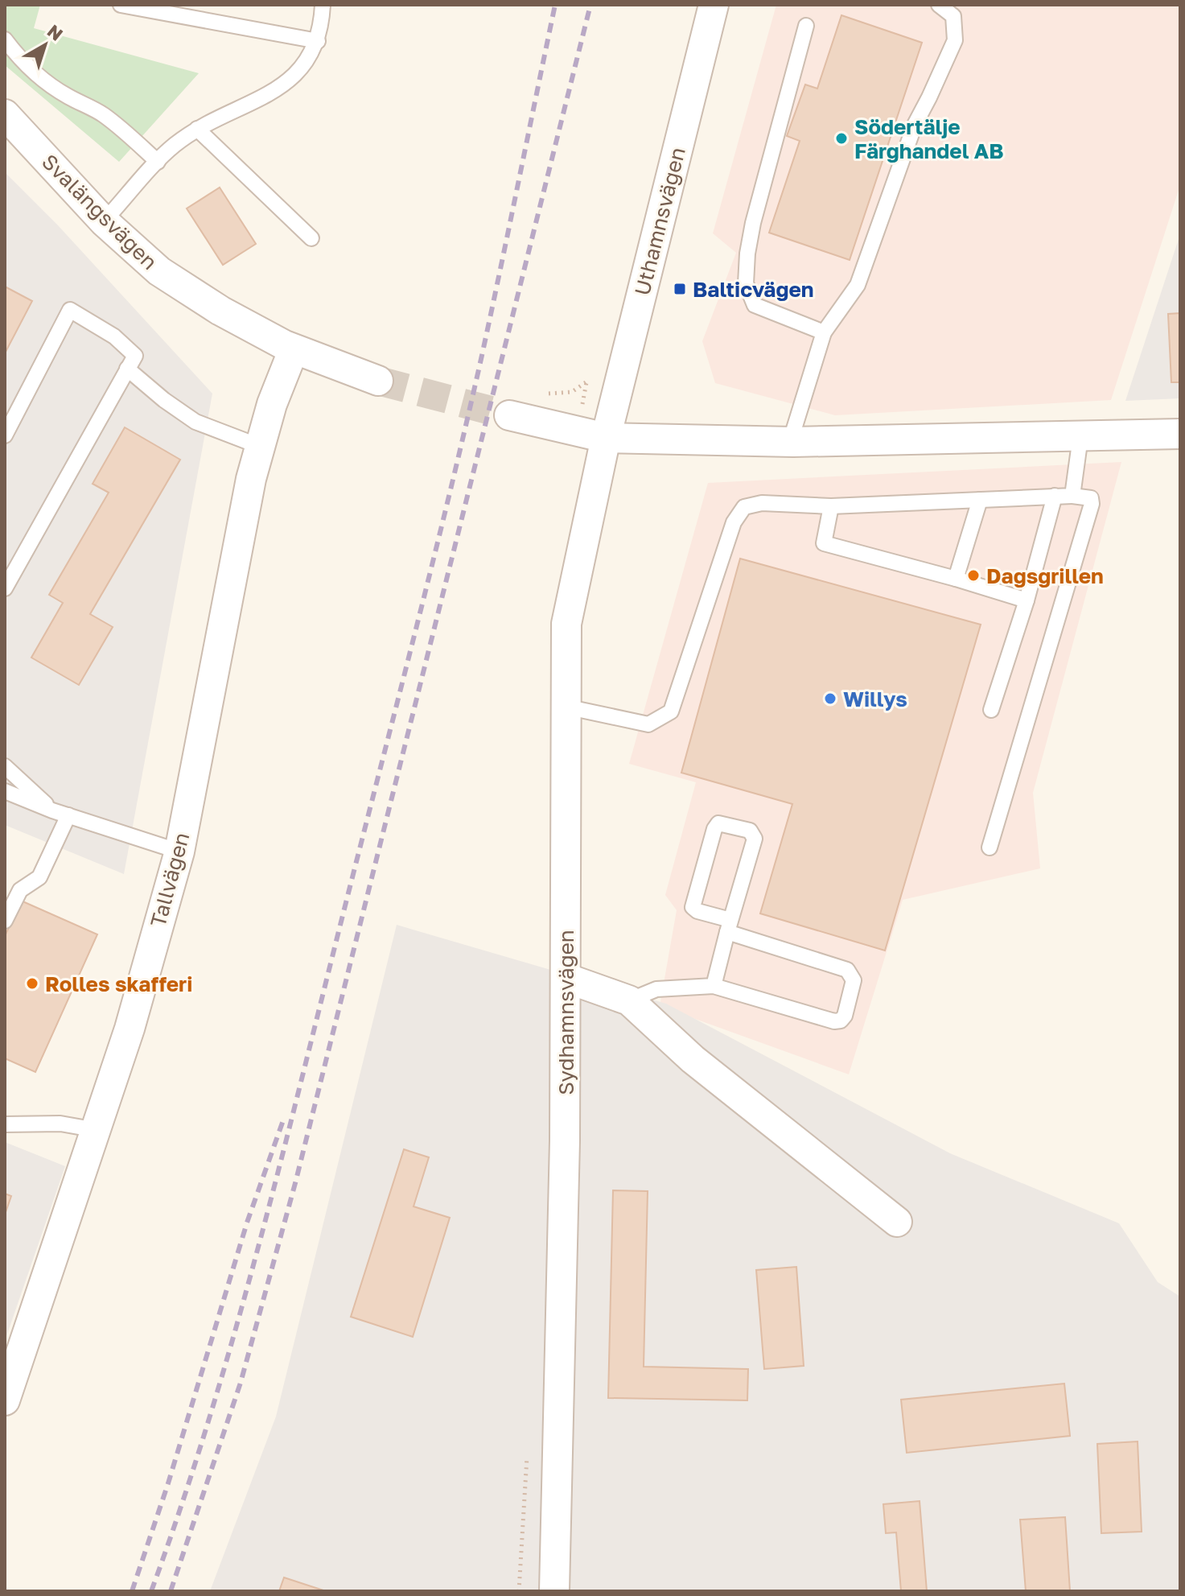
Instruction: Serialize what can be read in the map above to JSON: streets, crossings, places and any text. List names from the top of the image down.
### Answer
{
  "streets": {
    "street": [
      "Svalängsvägen",
      "Uthamnsvägen",
      "Tallvägen",
      "Sydhamnsvägen"
    ]
  },
  "crossings": [
    ["Svalängsvägen", "Tallvägen"],
    ["Uthamnsvägen", "Sydhamnsvägen"]
  ],
  "places": {
    "other": [
      "Södertälje Färghandel AB",
      "Dagsgrillen",
      "Willys",
      "Rolles skafferi"
    ],
    "transit": ["Balticvägen"]
  },
  "north": "top right"
}
